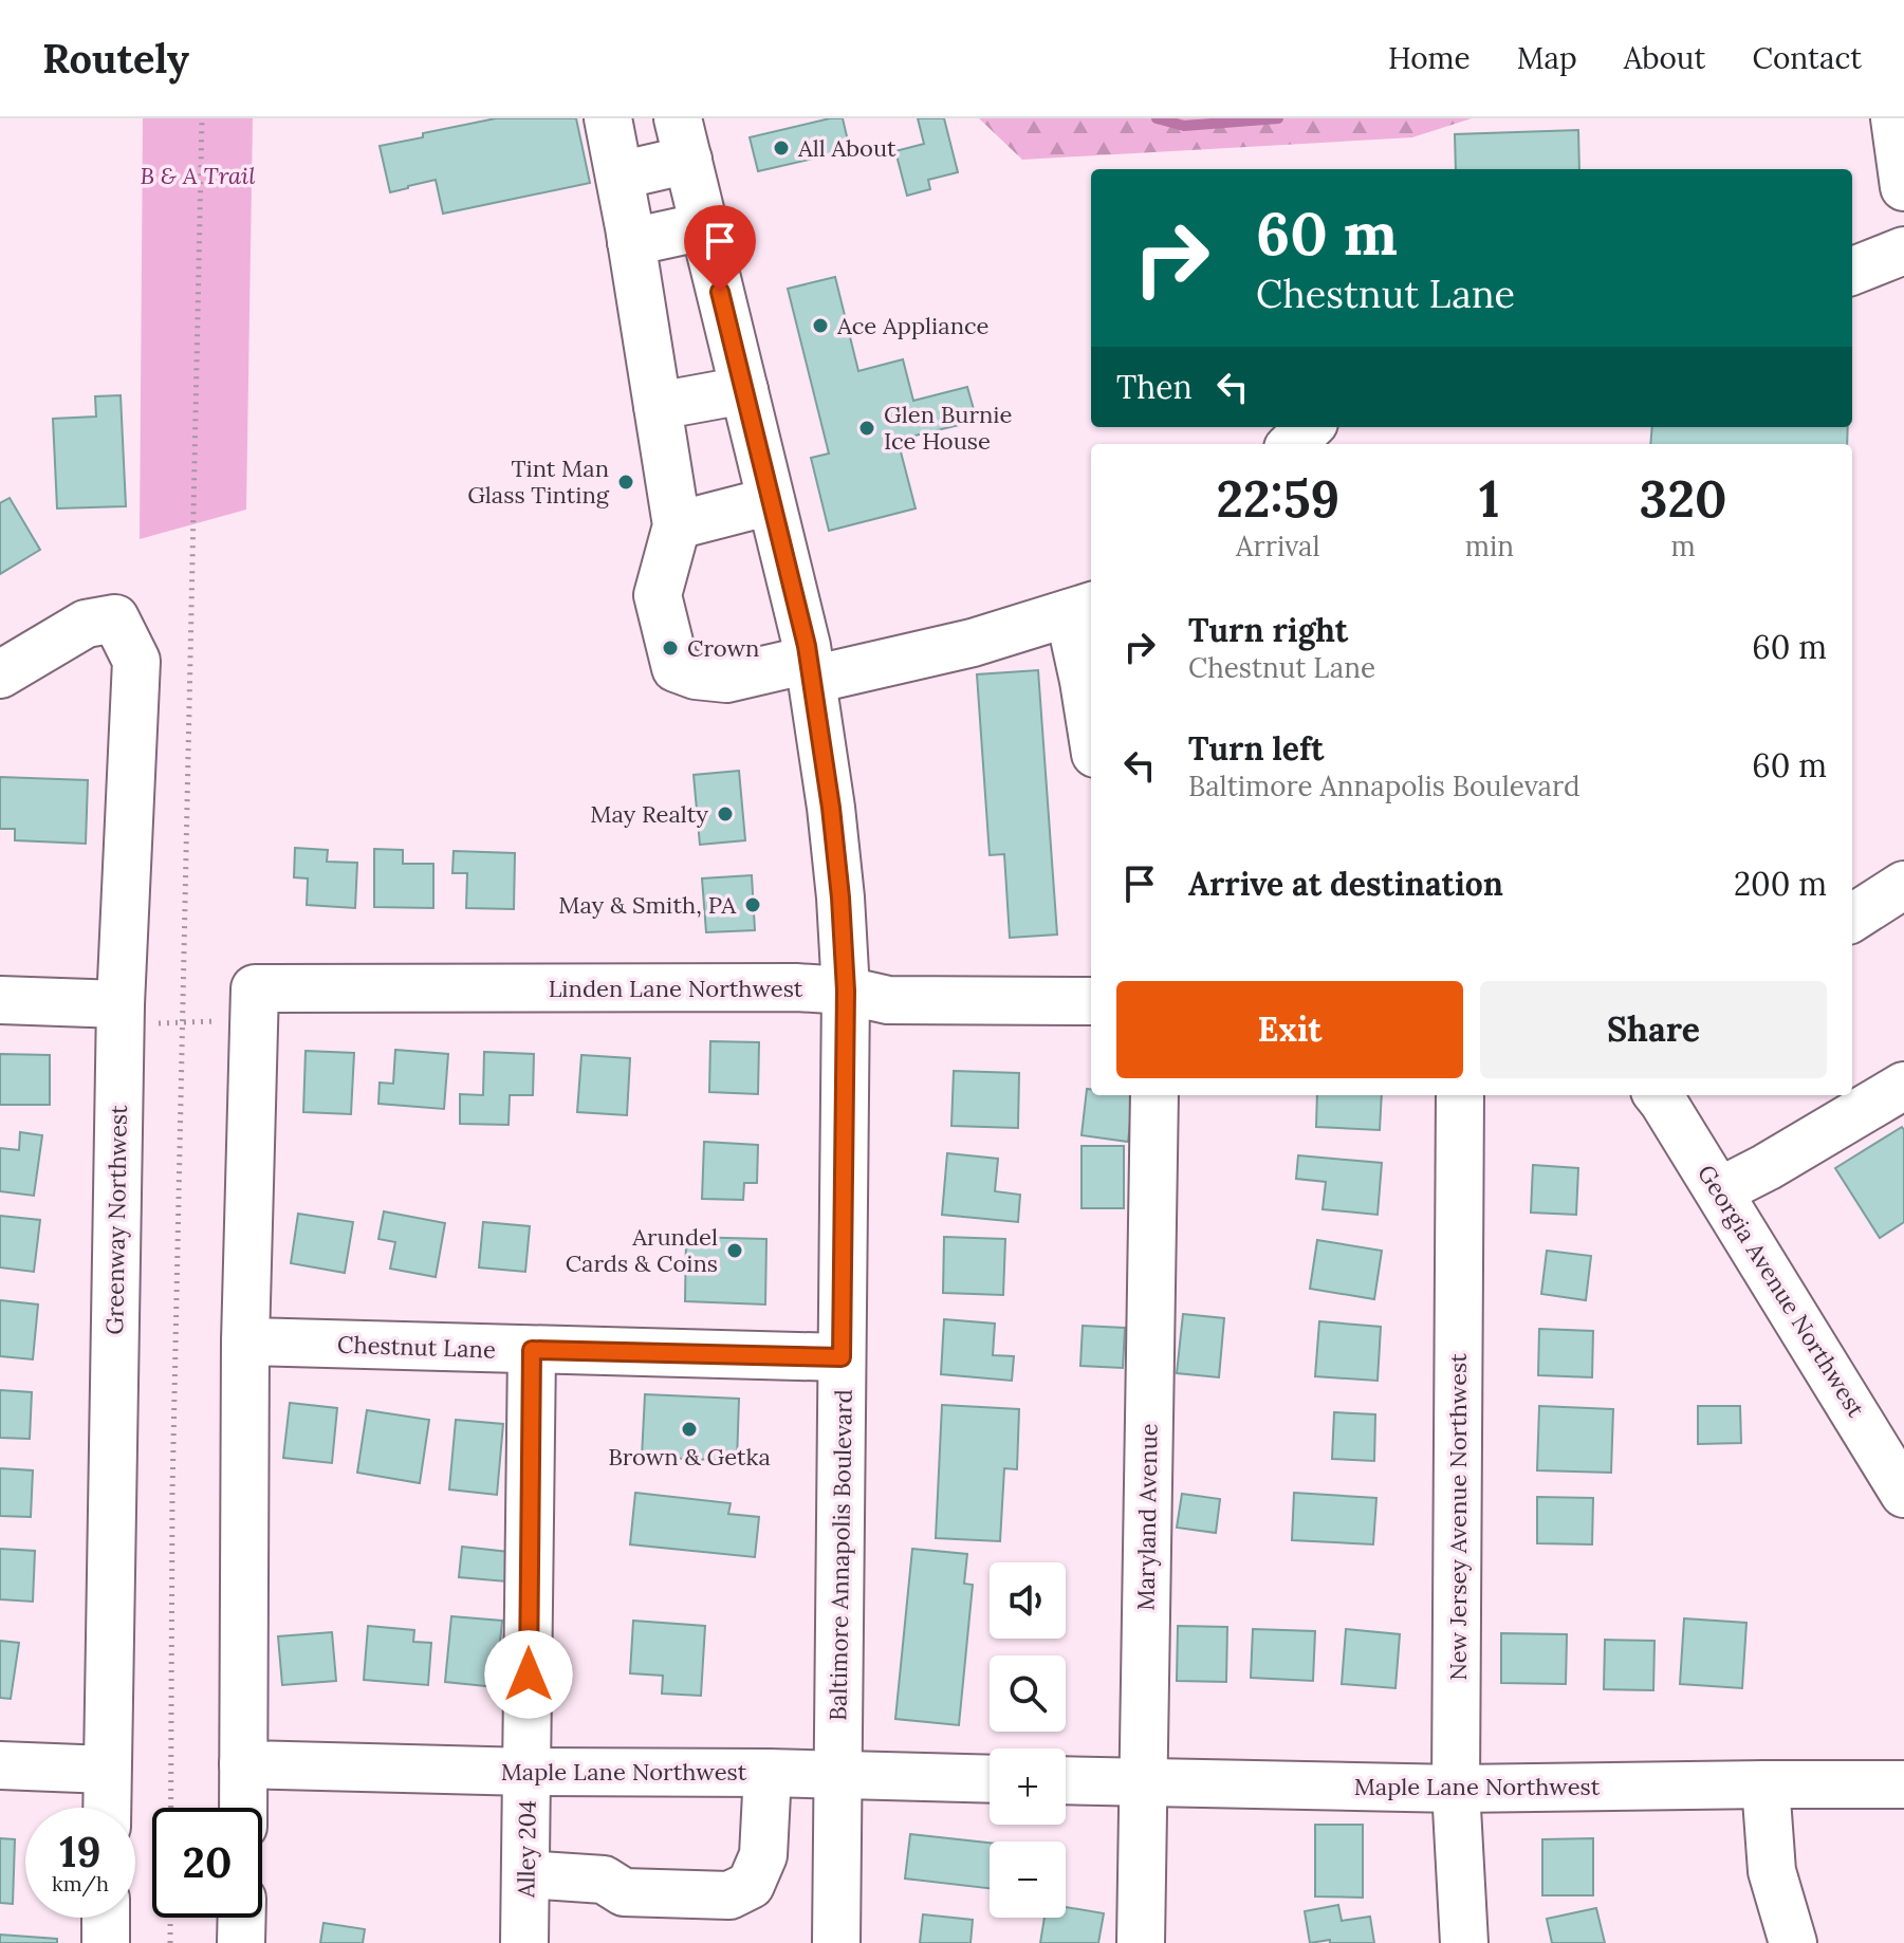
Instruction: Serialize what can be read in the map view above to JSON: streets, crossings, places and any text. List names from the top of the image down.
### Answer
{
  "streets": {
    "street": [
      "Linden Lane Northwest",
      "Greenway Northwest",
      "Georgia Avenue Northwest",
      "Chestnut Lane",
      "Maryland Avenue",
      "New Jersey Avenue Northwest",
      "Baltimore Annapolis Boulevard",
      "Maple Lane Northwest",
      "Alley 204"
    ]
  },
  "crossings": [
    ["Linden Lane Northwest", "Baltimore Annapolis Boulevard"],
    ["Chestnut Lane", "Baltimore Annapolis Boulevard"],
    ["Chestnut Lane", "Alley 204"],
    ["Maryland Avenue", "Maple Lane Northwest"],
    ["New Jersey Avenue Northwest", "Maple Lane Northwest"],
    ["Baltimore Annapolis Boulevard", "Maple Lane Northwest"],
    ["Maple Lane Northwest", "Alley 204"]
  ],
  "parks": ["B & A Trail"],
  "places": [
    "All About",
    "Ace Appliance",
    "Glen Burnie Ice House",
    "Tint Man Glass Tinting",
    "Crown",
    "May Realty",
    "May & Smith, PA",
    "Arundel Cards & Coins",
    "Brown & Getka"
  ],
  "page": {
    "header": "Routely",
    "nav": [
      "Home",
      "Map",
      "About",
      "Contact"
    ],
    "turn": ["60 m", "Chestnut Lane"],
    "then": "Then",
    "eta": [
      "22:59",
      "Arrival",
      "1",
      "min",
      "320",
      "m"
    ],
    "list": [
      {
        "name": "Turn right",
        "note": "Chestnut Lane",
        "value": "60 m"
      },
      {
        "name": "Turn left",
        "note": "Baltimore Annapolis Boulevard",
        "value": "60 m"
      },
      {
        "name": "Arrive at destination",
        "value": "200 m"
      }
    ],
    "buttons": ["Exit", "Share"],
    "map_buttons": ["+", "−"],
    "speed": "19 km/h",
    "limit": "20"
  }
}
